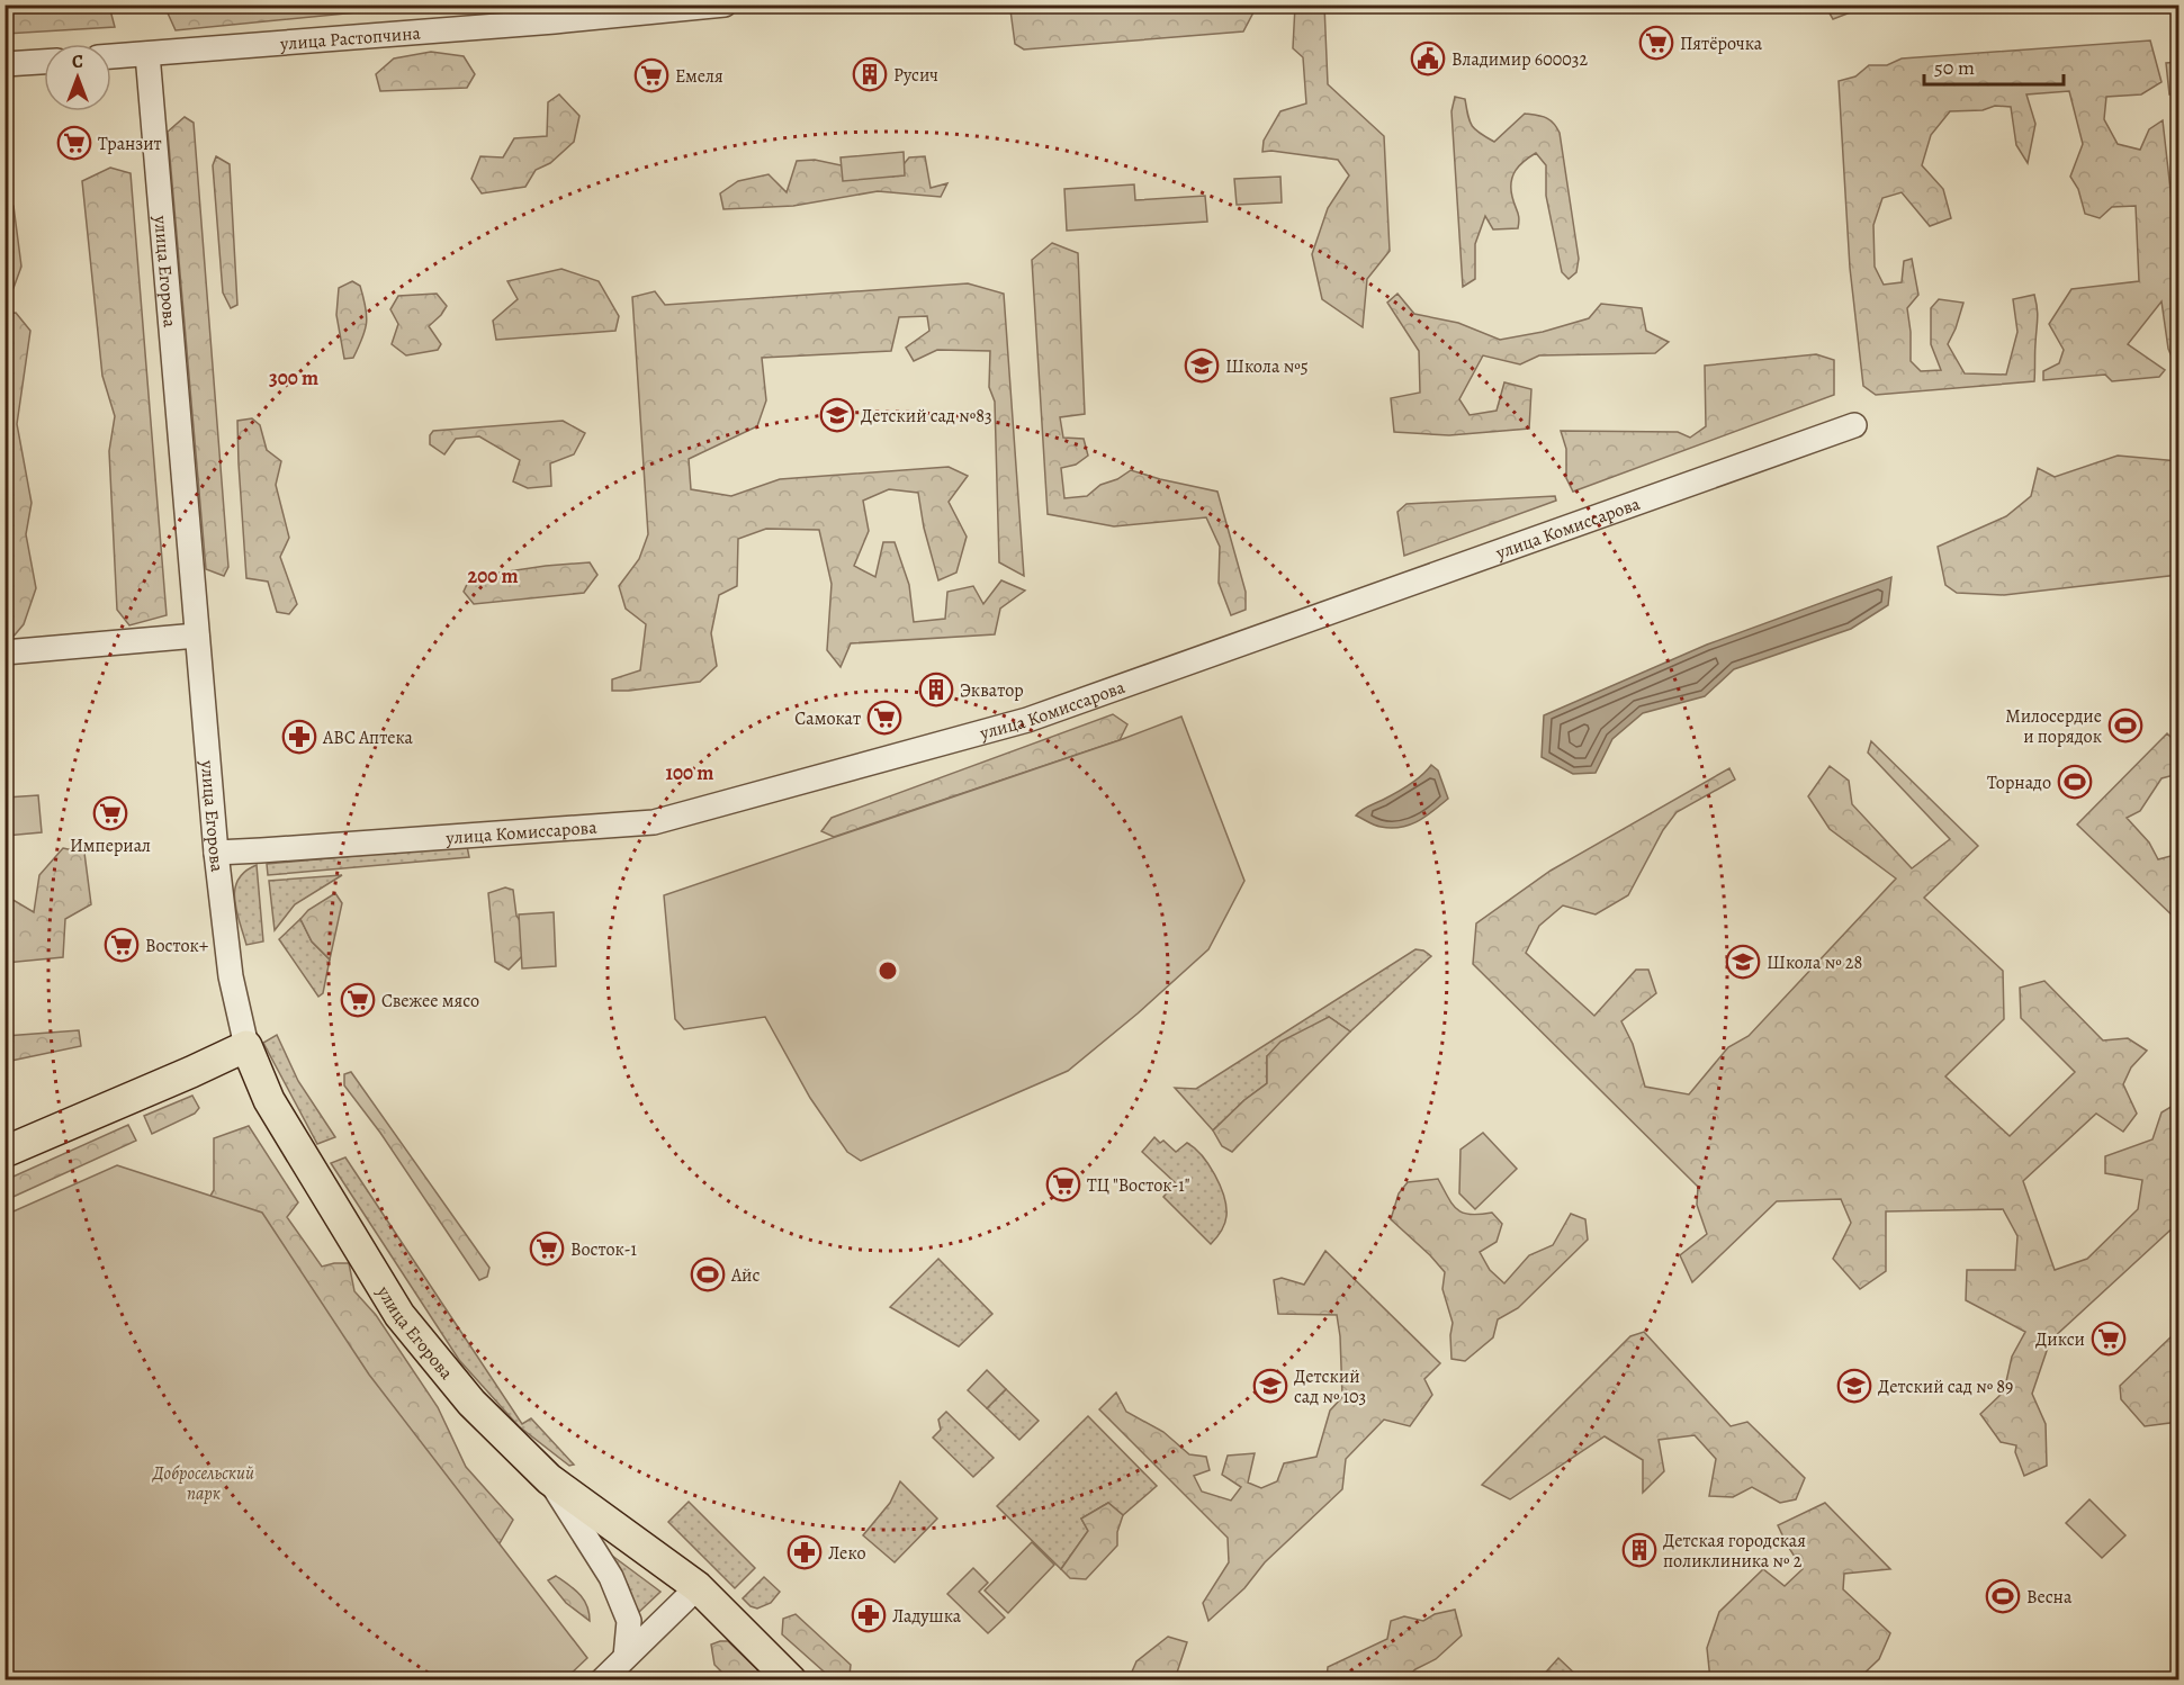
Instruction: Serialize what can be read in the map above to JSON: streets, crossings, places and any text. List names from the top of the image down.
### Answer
{
  "streets": {
    "main road": ["улица Егорова"],
    "street": ["улица Растопчина", "улица Комиссарова"]
  },
  "crossings": [
    ["улица Растопчина", "улица Егорова"],
    ["улица Егорова", "улица Комиссарова"]
  ],
  "parks": ["Добросельский парк"],
  "places": {
    "supermarket": [
      "Пятёрочка",
      "Емеля",
      "Транзит",
      "Самокат",
      "Империал",
      "Восток+",
      "Свежее мясо",
      "ТЦ \"Восток-1\"",
      "Восток-1",
      "Дикси"
    ],
    "public building": ["Владимир 600032"],
    "building": ["Русич", "Экватор", "Детская городская поликлиника № 2"],
    "school or university": [
      "Школа №5",
      "Детский сад №83",
      "Школа № 28",
      "Детский сад № 103",
      "Детский сад № 89"
    ],
    "sports": [
      "Милосердие и порядок",
      "Торнадо",
      "Айс",
      "Весна"
    ],
    "pharmacy": ["ABC Аптека", "Леко", "Ладушка"]
  },
  "scale_bar": "50 m",
  "north": "top",
  "rings": ["300 m", "200 m", "100 m"]
}
